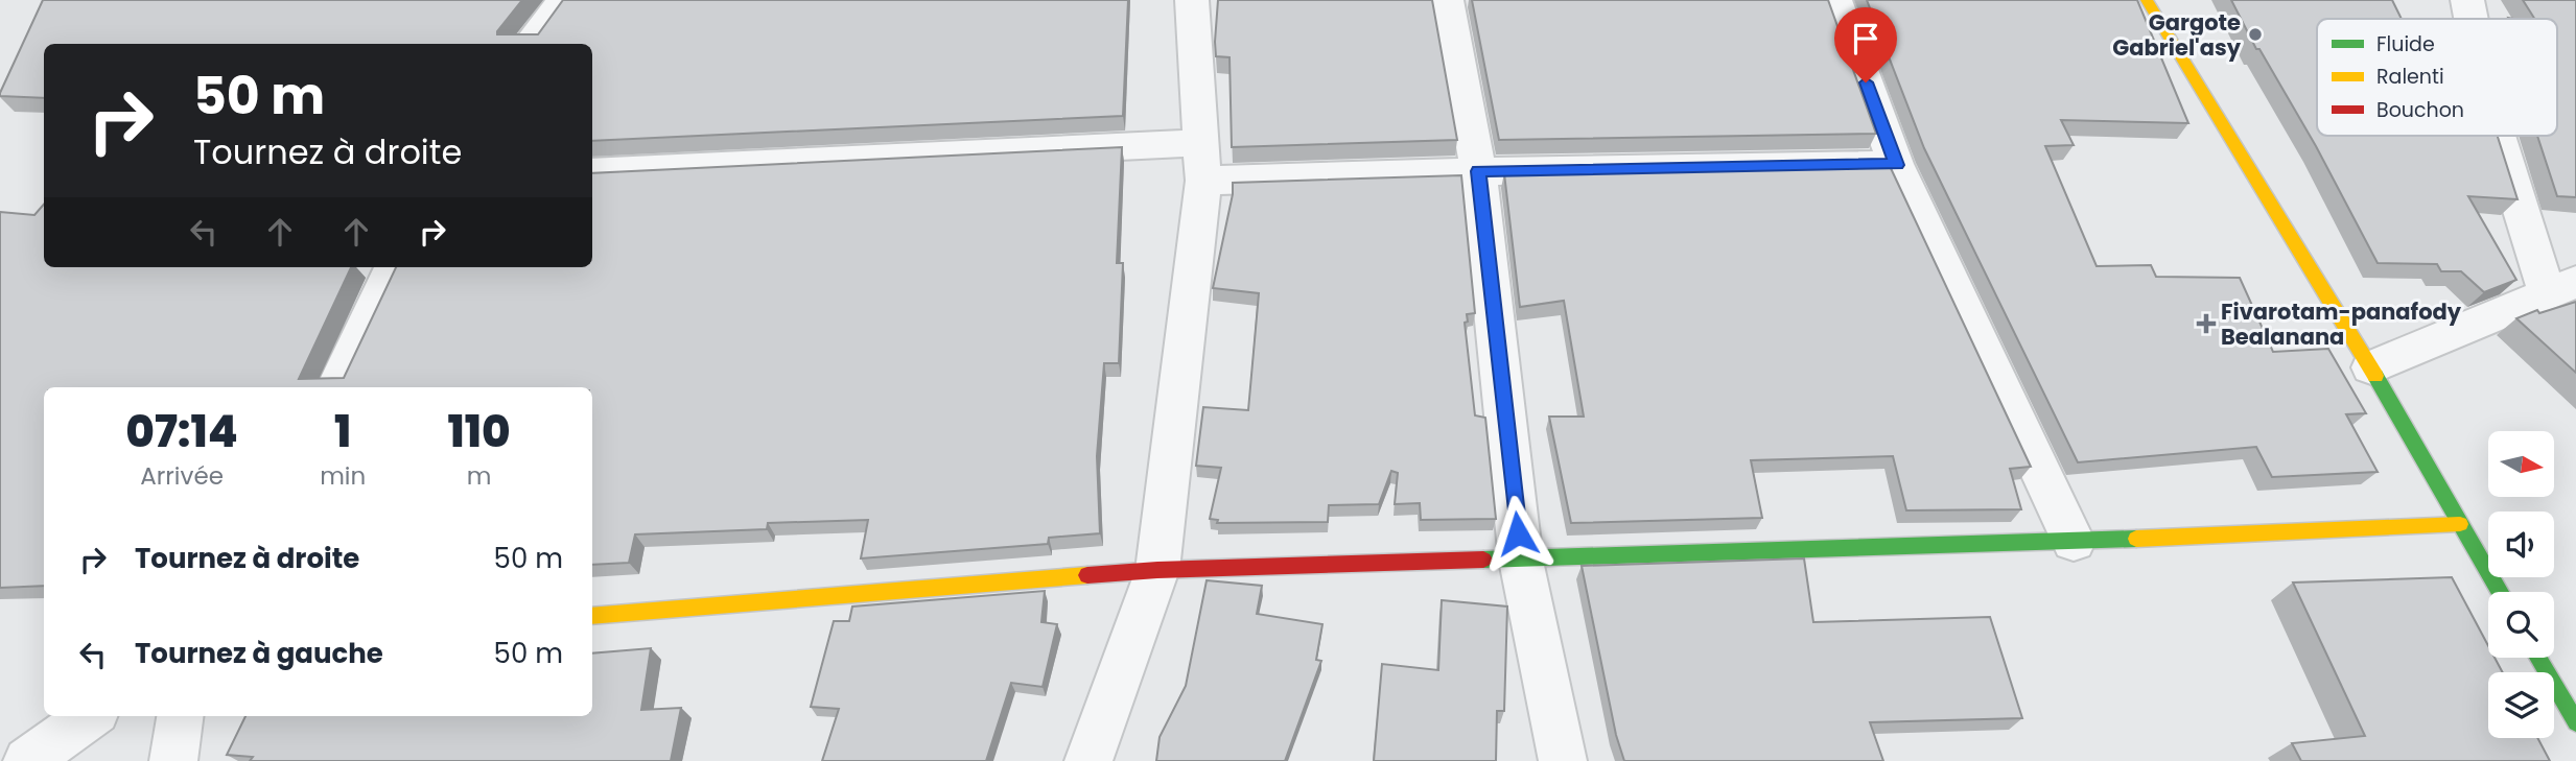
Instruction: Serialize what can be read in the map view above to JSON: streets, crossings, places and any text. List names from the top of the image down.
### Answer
{
  "places": {
    "other": ["Gargote Gabriel'asy"],
    "health": ["Fivarotam-panafody Bealanana"]
  },
  "legend": ["Fluide", "Ralenti", "Bouchon"],
  "north": "right",
  "page": {
    "turn": ["50 m", "Tournez à droite"],
    "eta": [
      "07:14",
      "Arrivée",
      "1",
      "min",
      "110",
      "m"
    ],
    "list": [
      {
        "name": "Tournez à droite",
        "value": "50 m"
      },
      {
        "name": "Tournez à gauche",
        "value": "50 m"
      }
    ]
  }
}
